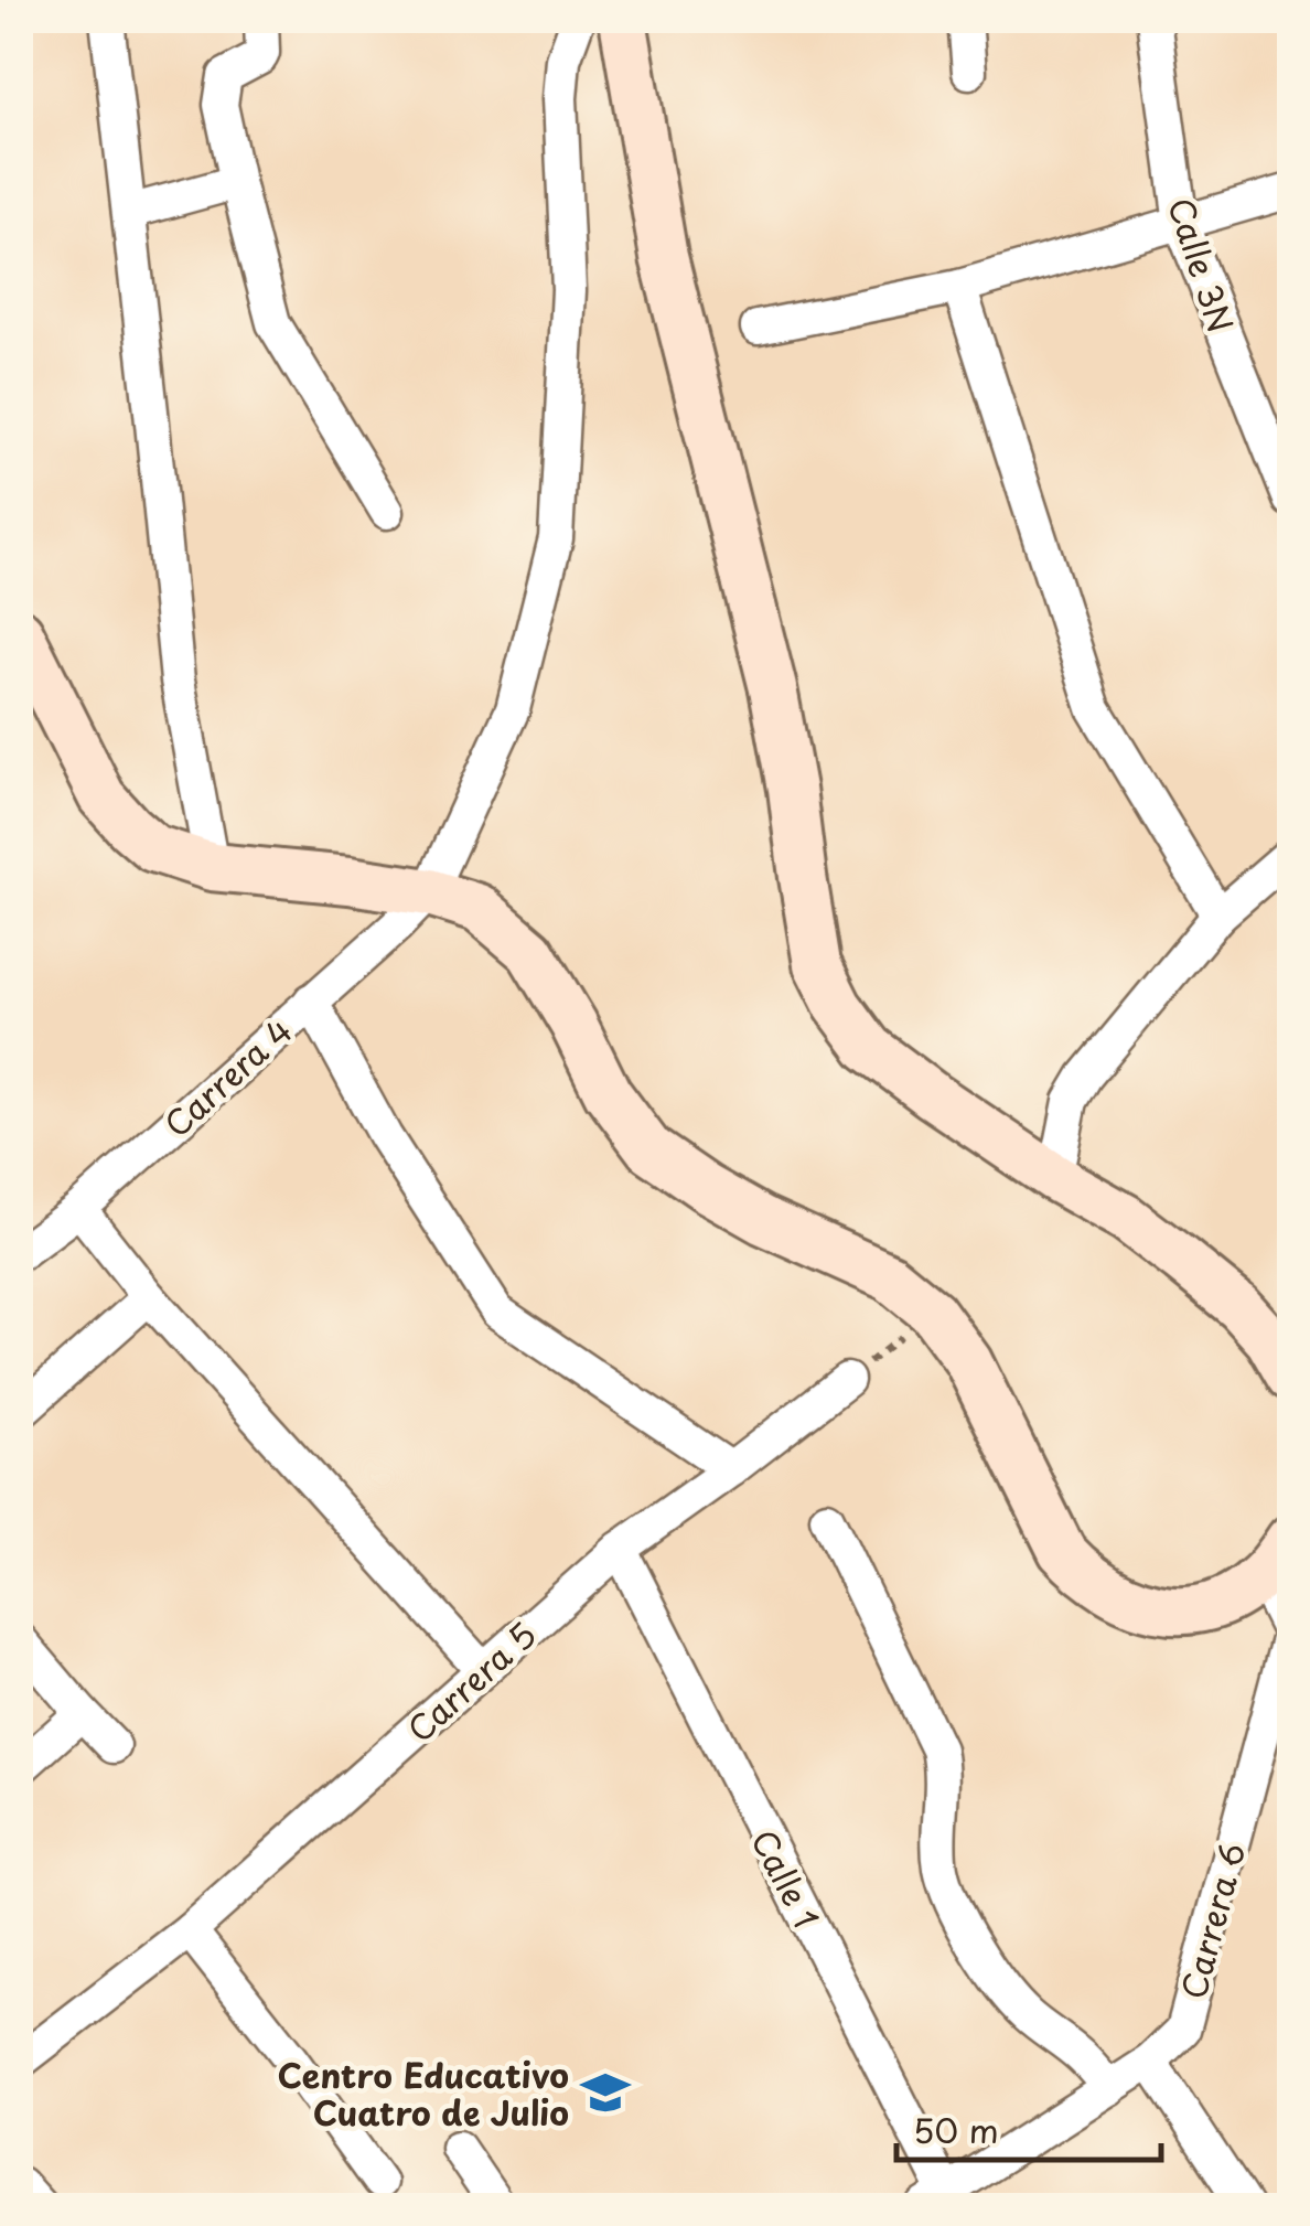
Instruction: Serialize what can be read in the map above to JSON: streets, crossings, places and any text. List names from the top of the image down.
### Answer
{
  "streets": {
    "street": [
      "Calle 3N",
      "Carrera 4",
      "Carrera 5",
      "Calle 1",
      "Carrera 6"
    ]
  },
  "crossings": [
    ["Carrera 5", "Calle 1"],
    ["Calle 1", "Carrera 6"]
  ],
  "places": {
    "school or university": ["Centro Educativo Cuatro de Julio"]
  },
  "scale_bar": "50 m"
}
